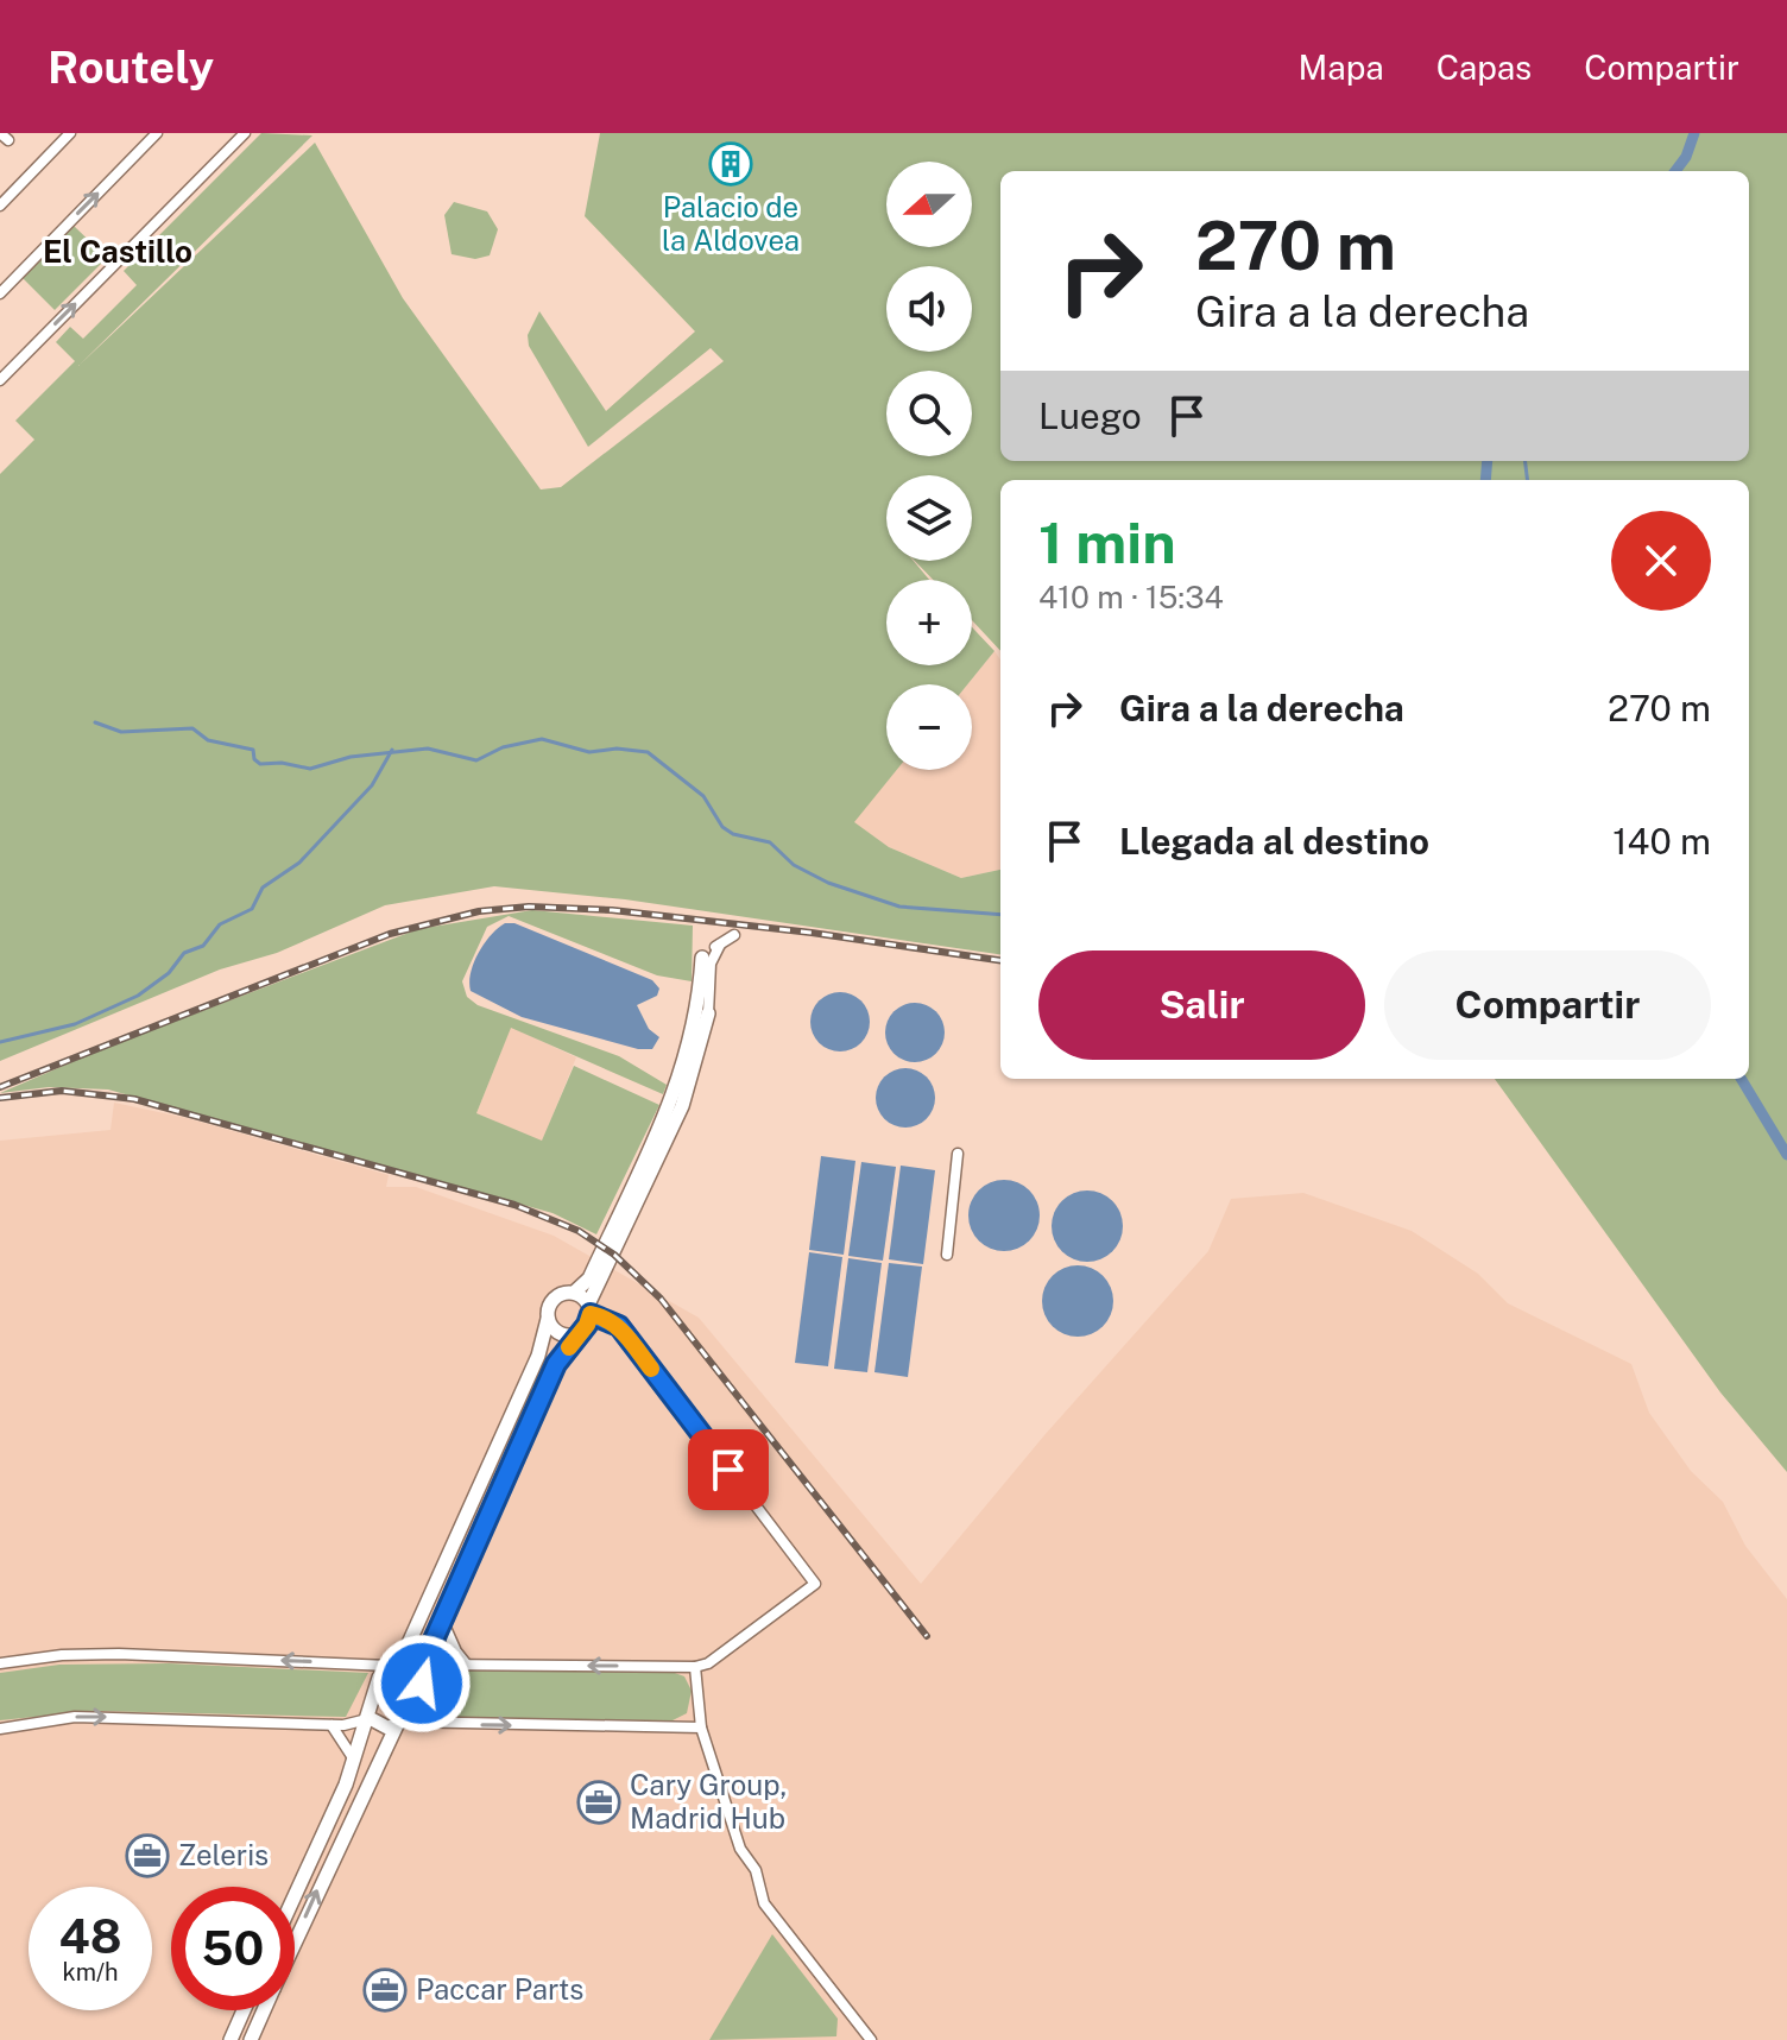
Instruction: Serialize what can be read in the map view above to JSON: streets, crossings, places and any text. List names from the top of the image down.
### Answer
{
  "districts": ["El Castillo"],
  "places": {
    "building": ["Palacio de la Aldovea"],
    "office": ["Cary Group, Madrid Hub", "Zeleris", "Paccar Parts"]
  },
  "north": "left",
  "page": {
    "header": "Routely",
    "nav": ["Mapa", "Capas", "Compartir"],
    "map_buttons": ["+", "−"],
    "turn": ["270 m", "Gira a la derecha"],
    "then": "Luego",
    "heading": ["1 min", "410 m · 15:34"],
    "list": [
      {
        "name": "Gira a la derecha",
        "value": "270 m"
      },
      {
        "name": "Llegada al destino",
        "value": "140 m"
      }
    ],
    "buttons": ["Salir", "Compartir"],
    "speed": "48 km/h",
    "limit": "50"
  }
}
